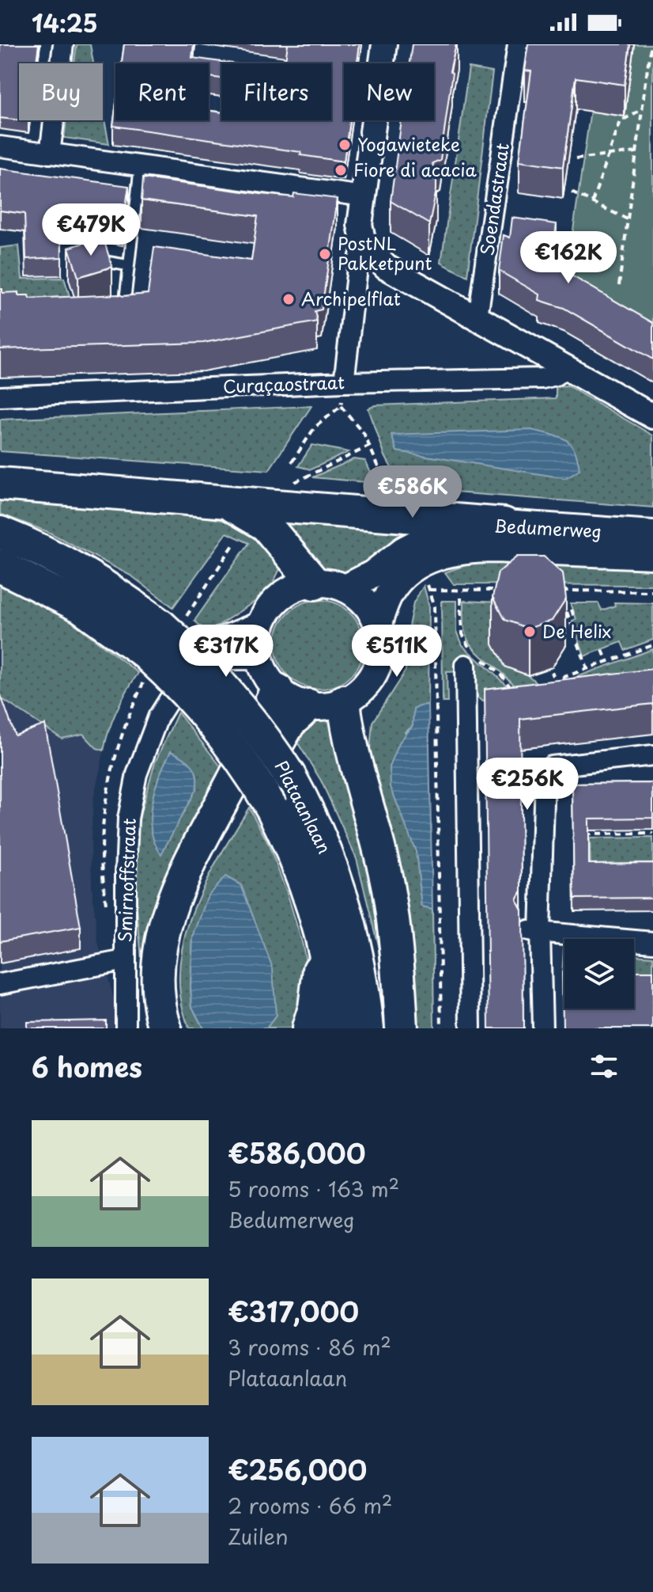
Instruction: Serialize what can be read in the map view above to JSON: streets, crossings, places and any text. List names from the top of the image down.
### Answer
{
  "streets": {
    "highway": ["Plataanlaan"],
    "main road": ["Bedumerweg"],
    "street": ["Soendastraat", "Curaçaostraat", "Smirnoffstraat"]
  },
  "crossings": [
    ["Bedumerweg", "Smirnoffstraat"]
  ],
  "places": [
    "Yogawieteke",
    "Fiore di acacia",
    "PostNL Pakketpunt",
    "Archipelflat",
    "De Helix"
  ],
  "page": {
    "status": "14:25",
    "chip": [
      "Buy",
      "Rent",
      "Filters",
      "New"
    ],
    "price": [
      "€479K",
      "€162K",
      "€586K",
      "€317K",
      "€511K",
      "€256K"
    ],
    "heading": "6 homes",
    "list": [
      {
        "name": "€586,000",
        "note": "5 rooms · 163 m² · Bedumerweg"
      },
      {
        "name": "€317,000",
        "note": "3 rooms · 86 m² · Plataanlaan"
      },
      {
        "name": "€256,000",
        "note": "2 rooms · 66 m² · Zuilen"
      }
    ]
  }
}
